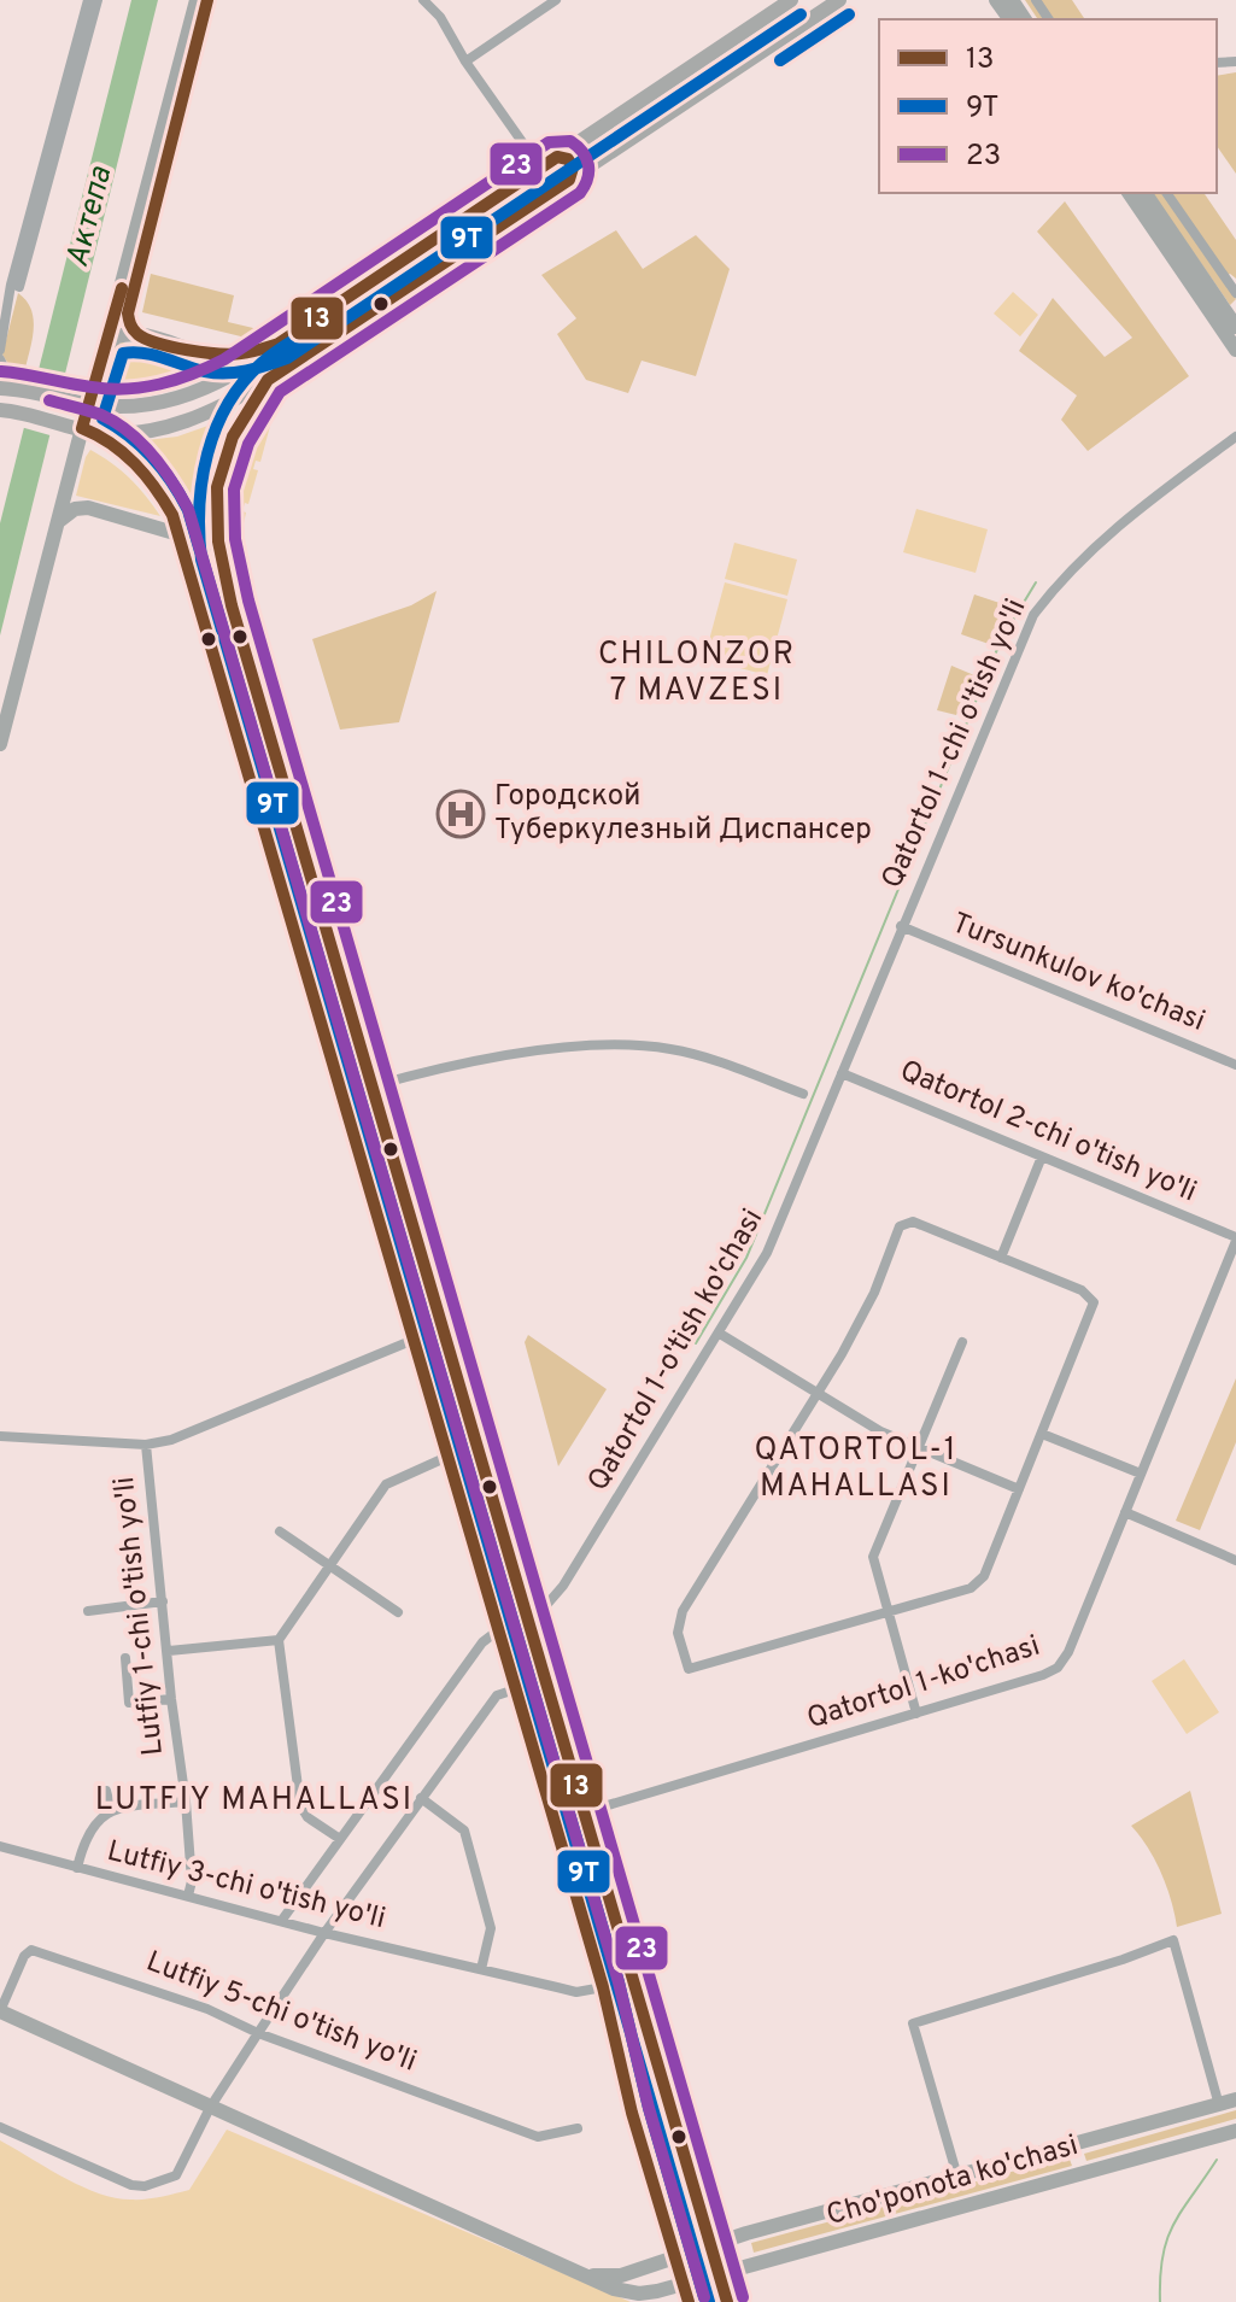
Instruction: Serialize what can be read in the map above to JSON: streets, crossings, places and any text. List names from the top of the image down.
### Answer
{
  "streets": {
    "main road": ["Lutfiy 5-chi o'tish yo'li", "Cho'ponota ko'chasi"],
    "street": [
      "Qatortol 1-chi o'tish yo'li",
      "Tursunkulov ko'chasi",
      "Qatortol 2-chi o'tish yo'li",
      "Qatortol 1-o'tish ko'chasi",
      "Lutfiy 1-chi o'tish yo'li",
      "Qatortol 1-ko'chasi",
      "Lutfiy 3-chi o'tish yo'li"
    ]
  },
  "crossings": [
    ["Qatortol 1-chi o'tish yo'li", "Tursunkulov ko'chasi"],
    ["Qatortol 1-chi o'tish yo'li", "Qatortol 1-o'tish ko'chasi"],
    ["Tursunkulov ko'chasi", "Qatortol 1-o'tish ko'chasi"],
    ["Qatortol 2-chi o'tish yo'li", "Qatortol 1-o'tish ko'chasi"],
    ["Qatortol 2-chi o'tish yo'li", "Qatortol 1-ko'chasi"],
    ["Lutfiy 1-chi o'tish yo'li", "Lutfiy 3-chi o'tish yo'li"],
    ["Lutfiy 5-chi o'tish yo'li", "Cho'ponota ko'chasi"]
  ],
  "districts": ["CHILONZOR 7 MAVZESI", "QATORTOL-1 MAHALLASI", "LUTFIY MAHALLASI"],
  "water": ["Актепа"],
  "places": {
    "hospital": ["Городской Туберкулезный Диспансер"]
  },
  "lines": ["transit line 13", "transit line 9Т", "transit line 23"],
  "legend": ["13", "9Т", "23"]
}
